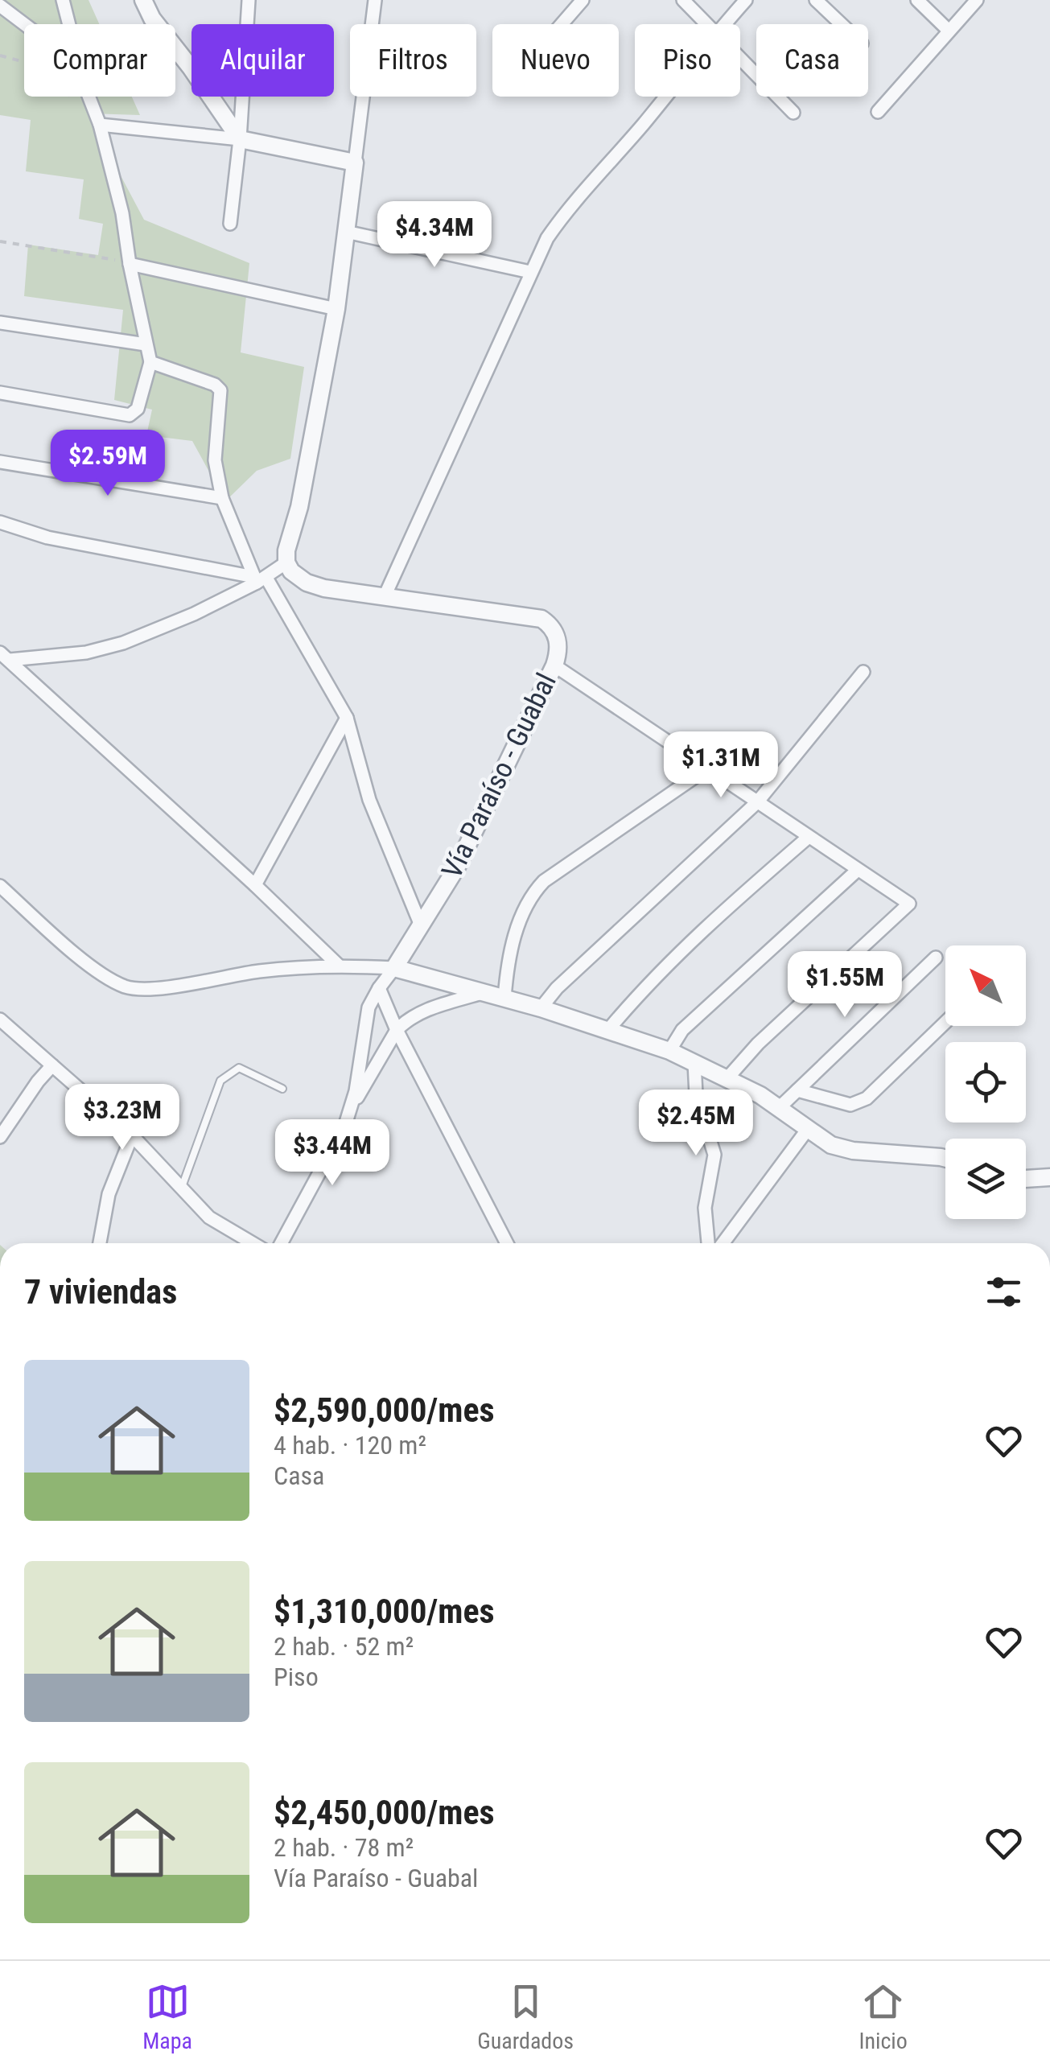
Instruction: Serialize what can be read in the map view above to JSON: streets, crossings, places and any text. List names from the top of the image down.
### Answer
{
  "streets": {
    "street": ["Vía Paraíso - Guabal"]
  },
  "north": "top left",
  "page": {
    "chip": [
      "Comprar",
      "Alquilar",
      "Filtros",
      "Nuevo",
      "Piso",
      "Casa"
    ],
    "price": [
      "$4.34M",
      "$2.59M",
      "$1.31M",
      "$1.55M",
      "$3.23M",
      "$2.45M",
      "$3.44M"
    ],
    "heading": "7 viviendas",
    "list": [
      {
        "name": "$2,590,000/mes",
        "note": "4 hab. · 120 m² · Casa"
      },
      {
        "name": "$1,310,000/mes",
        "note": "2 hab. · 52 m² · Piso"
      },
      {
        "name": "$2,450,000/mes",
        "note": "2 hab. · 78 m² · Vía Paraíso - Guabal"
      }
    ],
    "tabs": ["Mapa", "Guardados", "Inicio"]
  }
}
